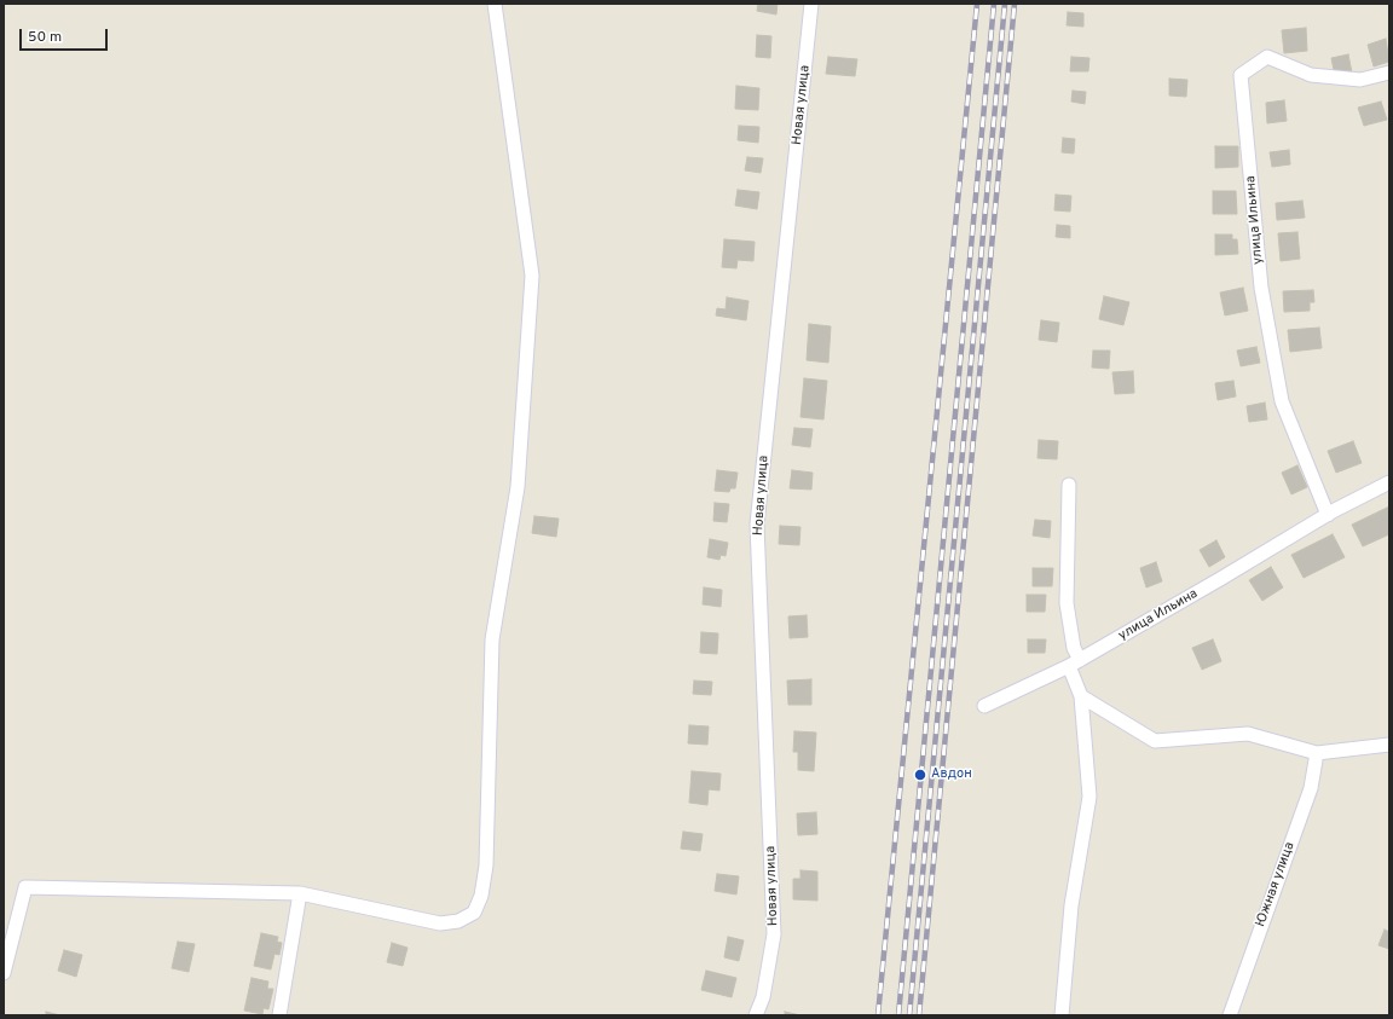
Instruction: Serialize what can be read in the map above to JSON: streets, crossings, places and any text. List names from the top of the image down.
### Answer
{
  "streets": {
    "street": ["Новая улица", "улица Ильина", "Южная улица"]
  },
  "places": ["Авдон"],
  "scale_bar": "50 m"
}
